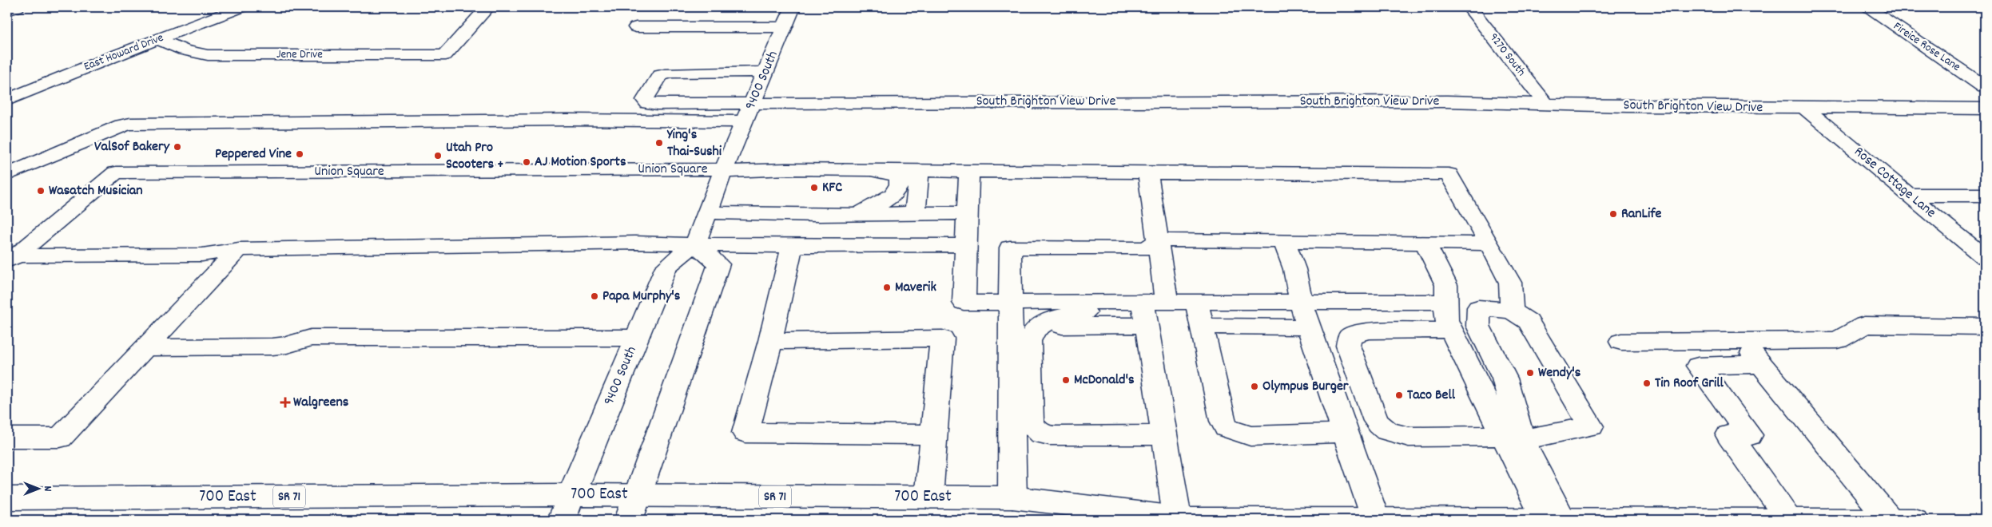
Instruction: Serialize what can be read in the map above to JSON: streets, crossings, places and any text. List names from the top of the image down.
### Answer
{
  "streets": {
    "street": [
      "Fireice Rose Lane",
      "East Howard Drive",
      "Jene Drive",
      "9270 South",
      "9400 South",
      "South Brighton View Drive",
      "Union Square",
      "Rose Cottage Lane",
      "700 East",
      "SR 71"
    ]
  },
  "crossings": [
    ["East Howard Drive", "Jene Drive"],
    ["9270 South", "South Brighton View Drive"],
    ["9400 South", "South Brighton View Drive"],
    ["9400 South", "Union Square"],
    ["9400 South", "700 East"],
    ["South Brighton View Drive", "Rose Cottage Lane"]
  ],
  "places": {
    "other": [
      "Ying's Thai-Sushi",
      "ValSof Bakery",
      "Peppered Vine",
      "Utah Pro Scooters +",
      "AJ Motion Sports",
      "KFC",
      "Wasatch Musician",
      "RanLife",
      "Maverik",
      "Papa Murphy's",
      "Wendy's",
      "McDonald's",
      "Tin Roof Grill",
      "Olympus Burger",
      "Taco Bell"
    ],
    "health": ["Walgreens"]
  },
  "north": "right"
}
